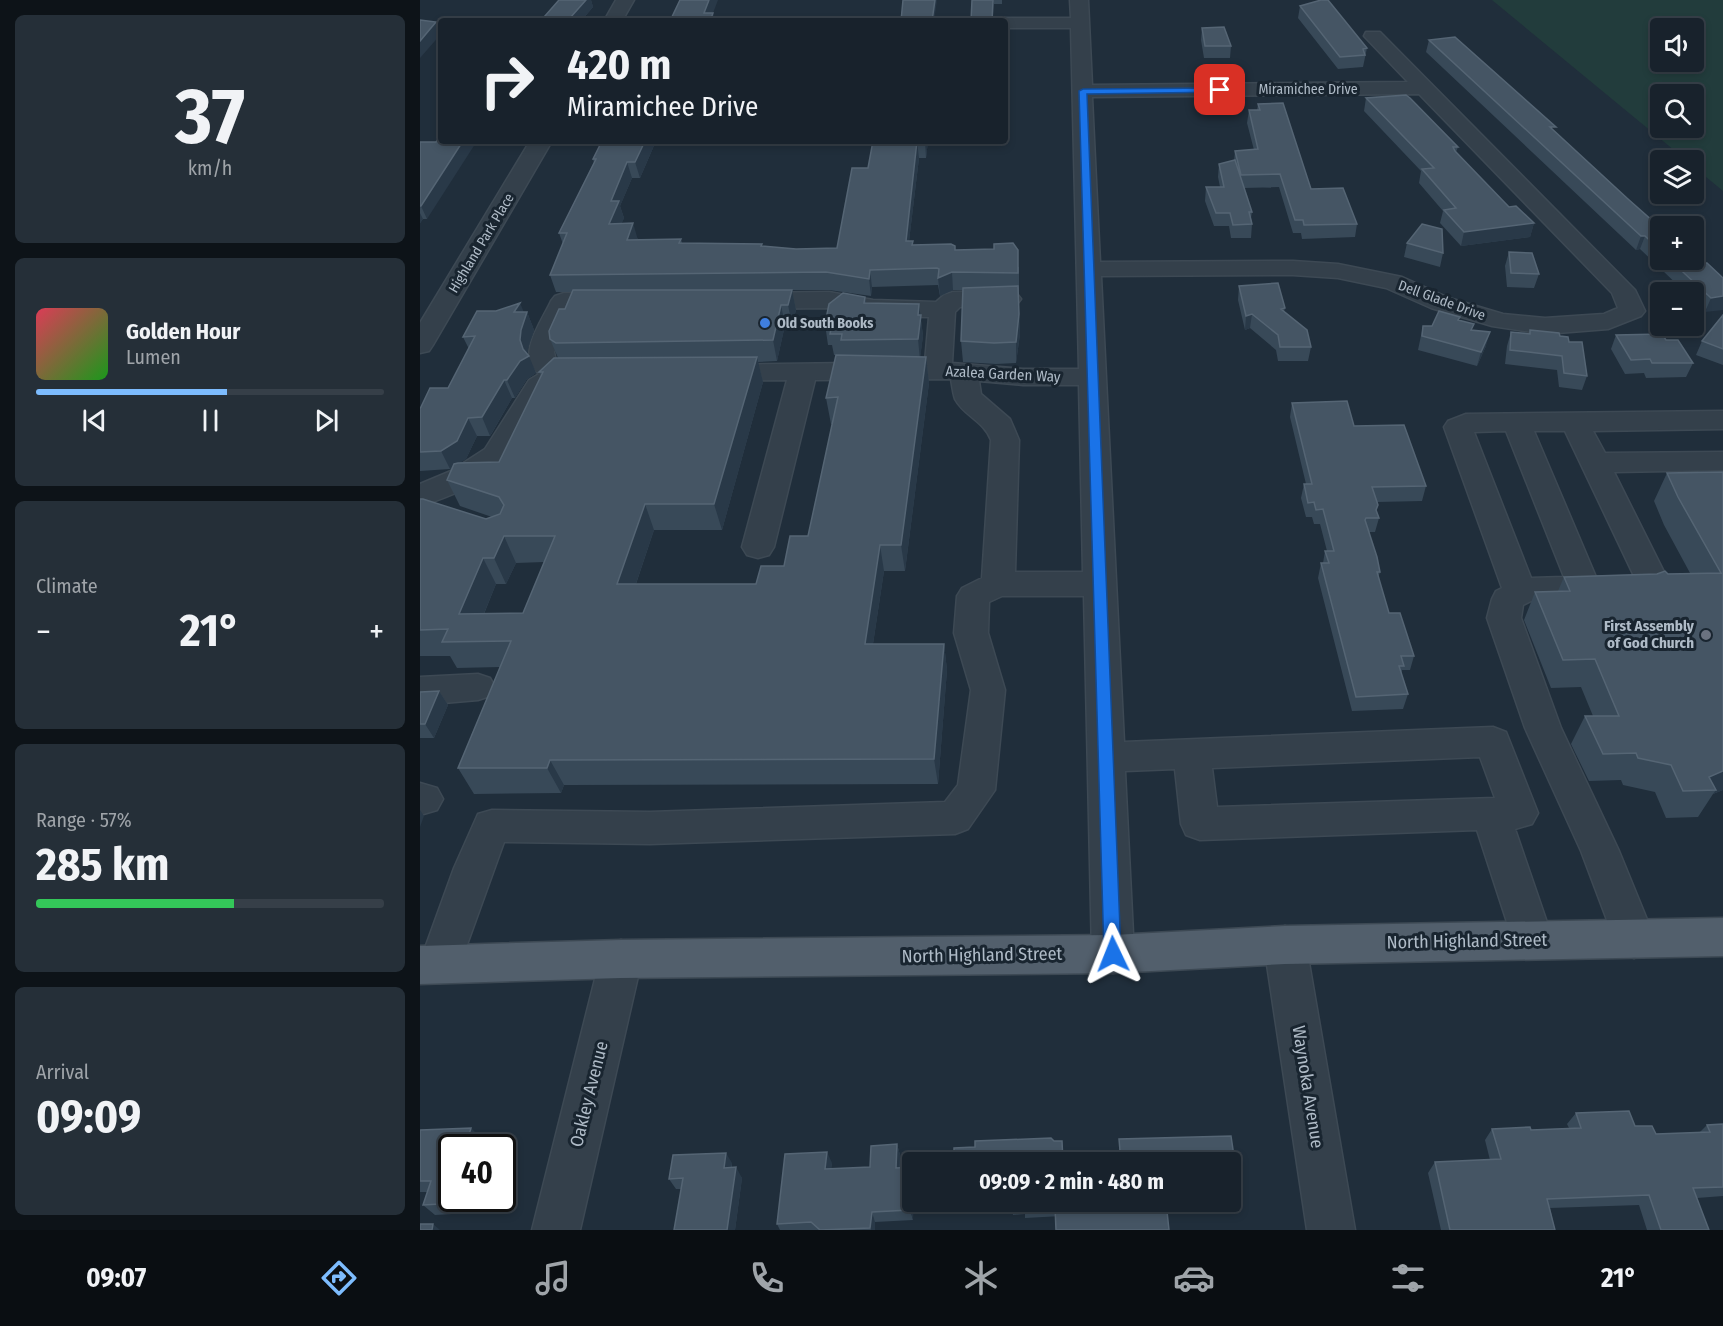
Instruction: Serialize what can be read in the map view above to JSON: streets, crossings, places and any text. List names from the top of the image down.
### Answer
{
  "streets": {
    "main road": ["North Highland Street"],
    "street": [
      "Miramichee Drive",
      "Highland Park Place",
      "Dell Glade Drive",
      "Azalea Garden Way",
      "Waynoka Avenue",
      "Oakley Avenue"
    ]
  },
  "crossings": [
    ["Miramichee Drive", "Dell Glade Drive"],
    ["North Highland Street", "Waynoka Avenue"],
    ["North Highland Street", "Oakley Avenue"]
  ],
  "places": ["Old South Books", "First Assembly of God Church"],
  "page": {
    "tile": [
      ["37", "km/h"],
      "Climate",
      ["Range · 57%", "285 km"],
      ["Arrival", "09:09"]
    ],
    "map_buttons": ["+", "−"],
    "turn": ["420 m", "Miramichee Drive"],
    "song": ["Golden Hour", "Lumen"],
    "heat": ["−", "21°", "+"],
    "limit": "40",
    "trip": "09:09 · 2 min · 480 m",
    "tabs": ["09:07", "21°"]
  }
}
